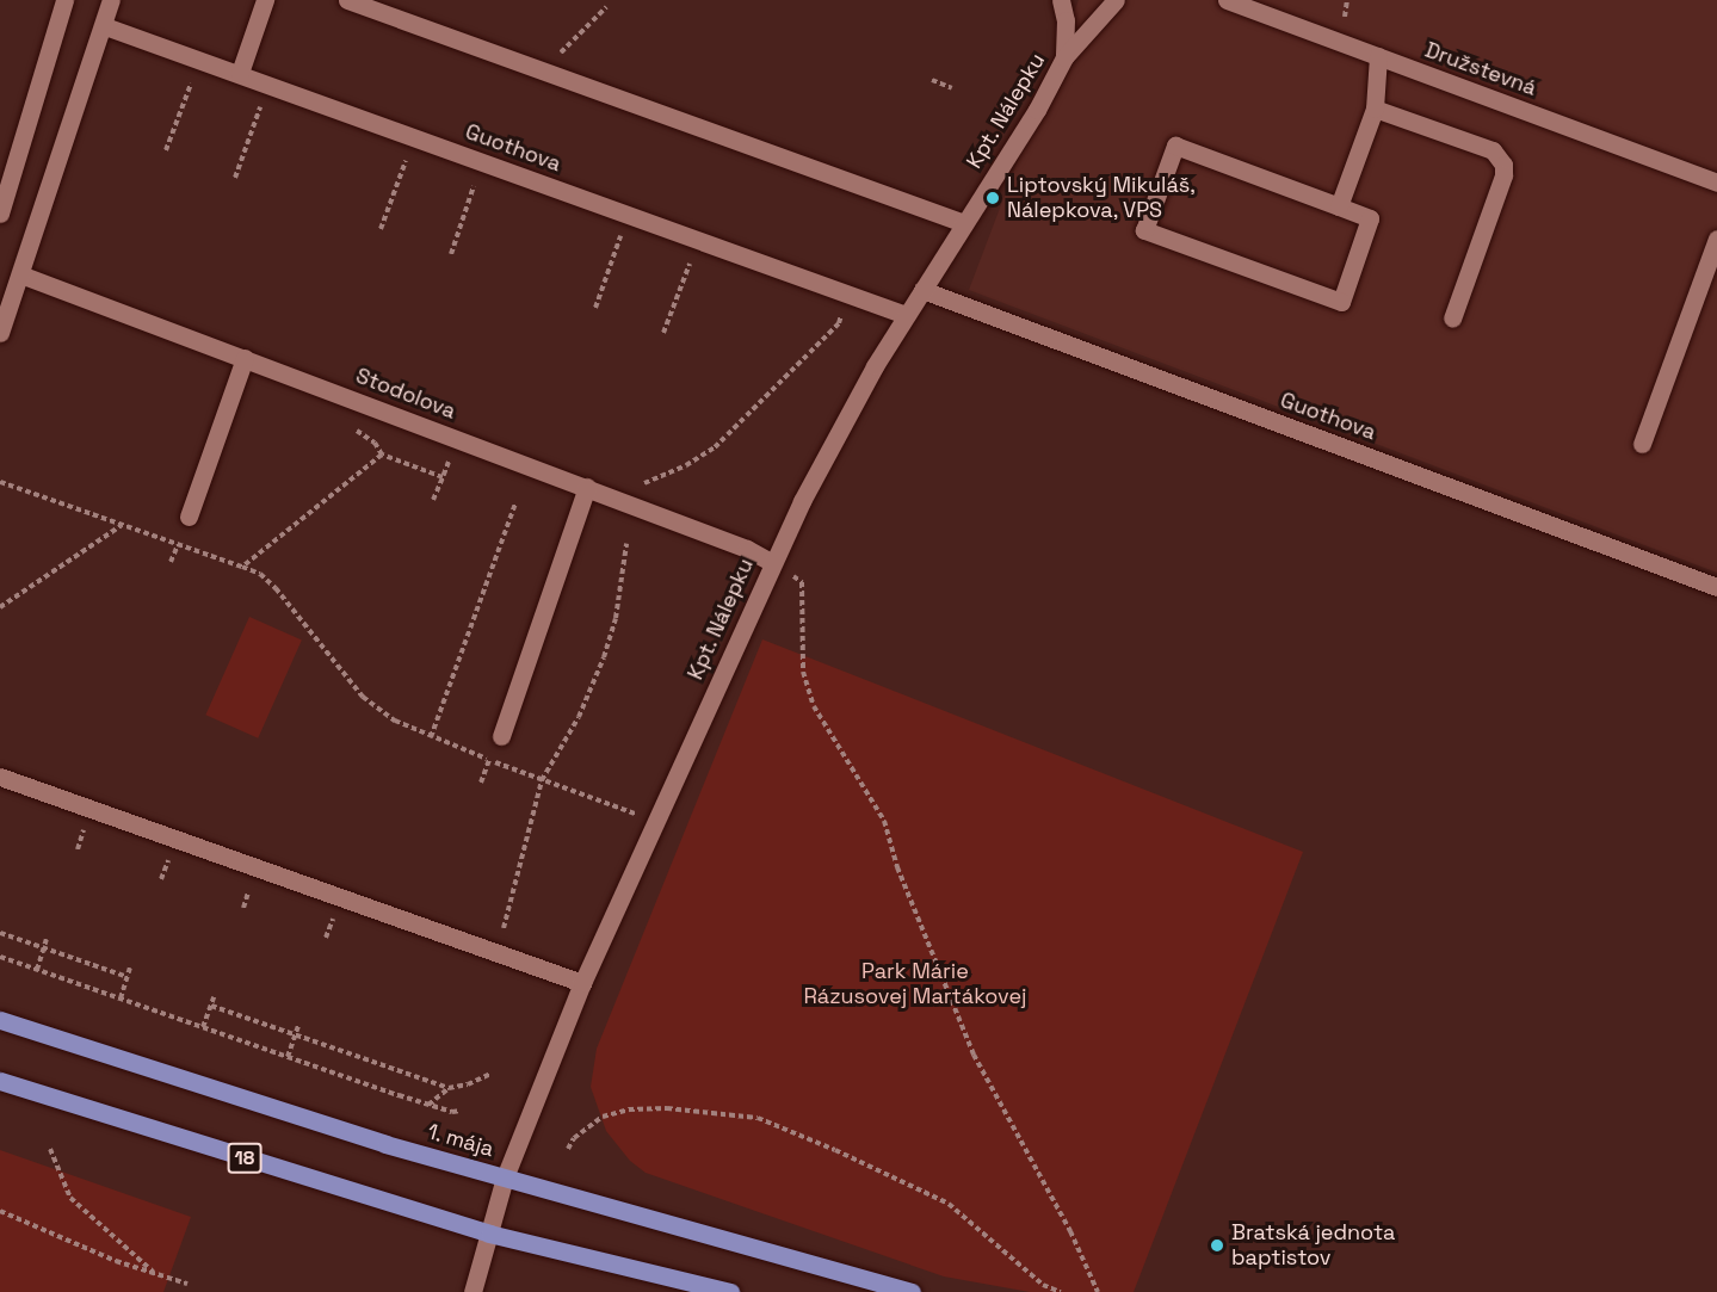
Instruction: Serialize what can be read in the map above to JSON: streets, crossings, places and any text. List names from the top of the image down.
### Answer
{
  "streets": {
    "main road": ["1. mája", "18"],
    "street": [
      "Družstevná",
      "Kpt. Nálepku",
      "Guothova",
      "Stodolova"
    ]
  },
  "crossings": [
    ["Kpt. Nálepku", "Guothova"],
    ["Kpt. Nálepku", "Stodolova"],
    ["Kpt. Nálepku", "1. mája"],
    ["Kpt. Nálepku", "18"]
  ],
  "parks": ["Park Márie Rázusovej Martákovej"],
  "places": ["Liptovský Mikuláš, Nálepkova, VPS", "Bratská jednota baptistov"]
}
